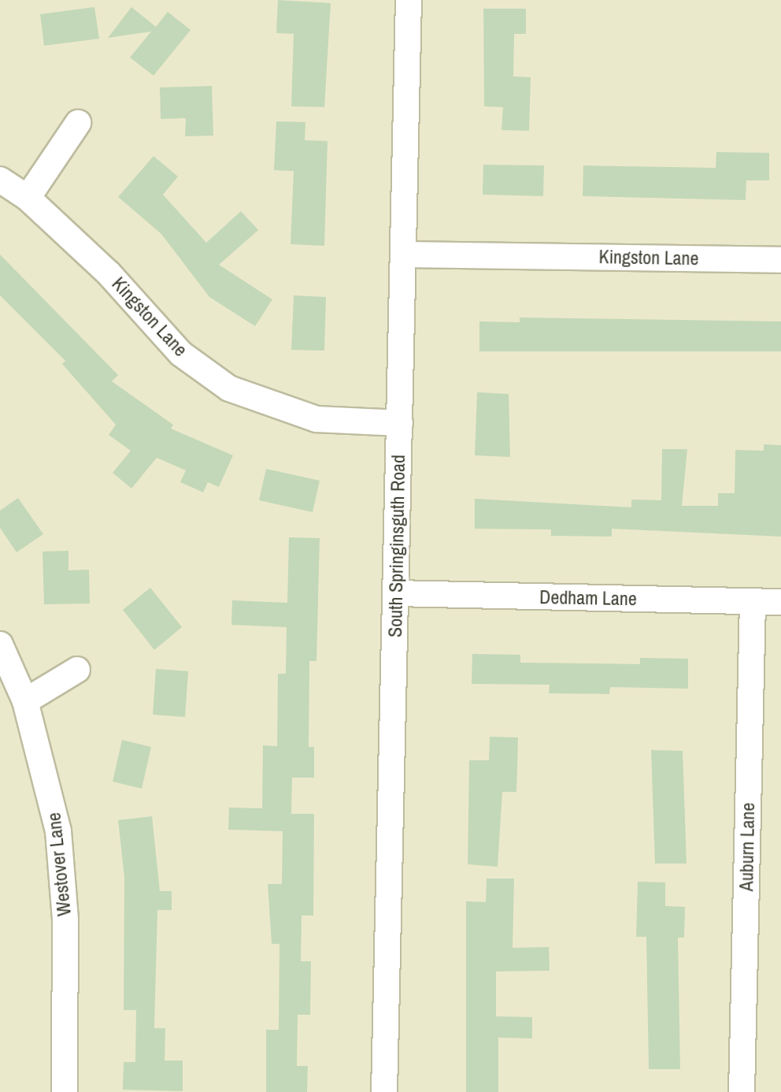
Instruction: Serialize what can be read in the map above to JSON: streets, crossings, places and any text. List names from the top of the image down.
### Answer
{
  "streets": {
    "street": [
      "Kingston Lane",
      "South Springinsguth Road",
      "Dedham Lane",
      "Auburn Lane",
      "Westover Lane"
    ]
  },
  "crossings": [
    ["Kingston Lane", "South Springinsguth Road"],
    ["South Springinsguth Road", "Dedham Lane"],
    ["Dedham Lane", "Auburn Lane"]
  ]
}
